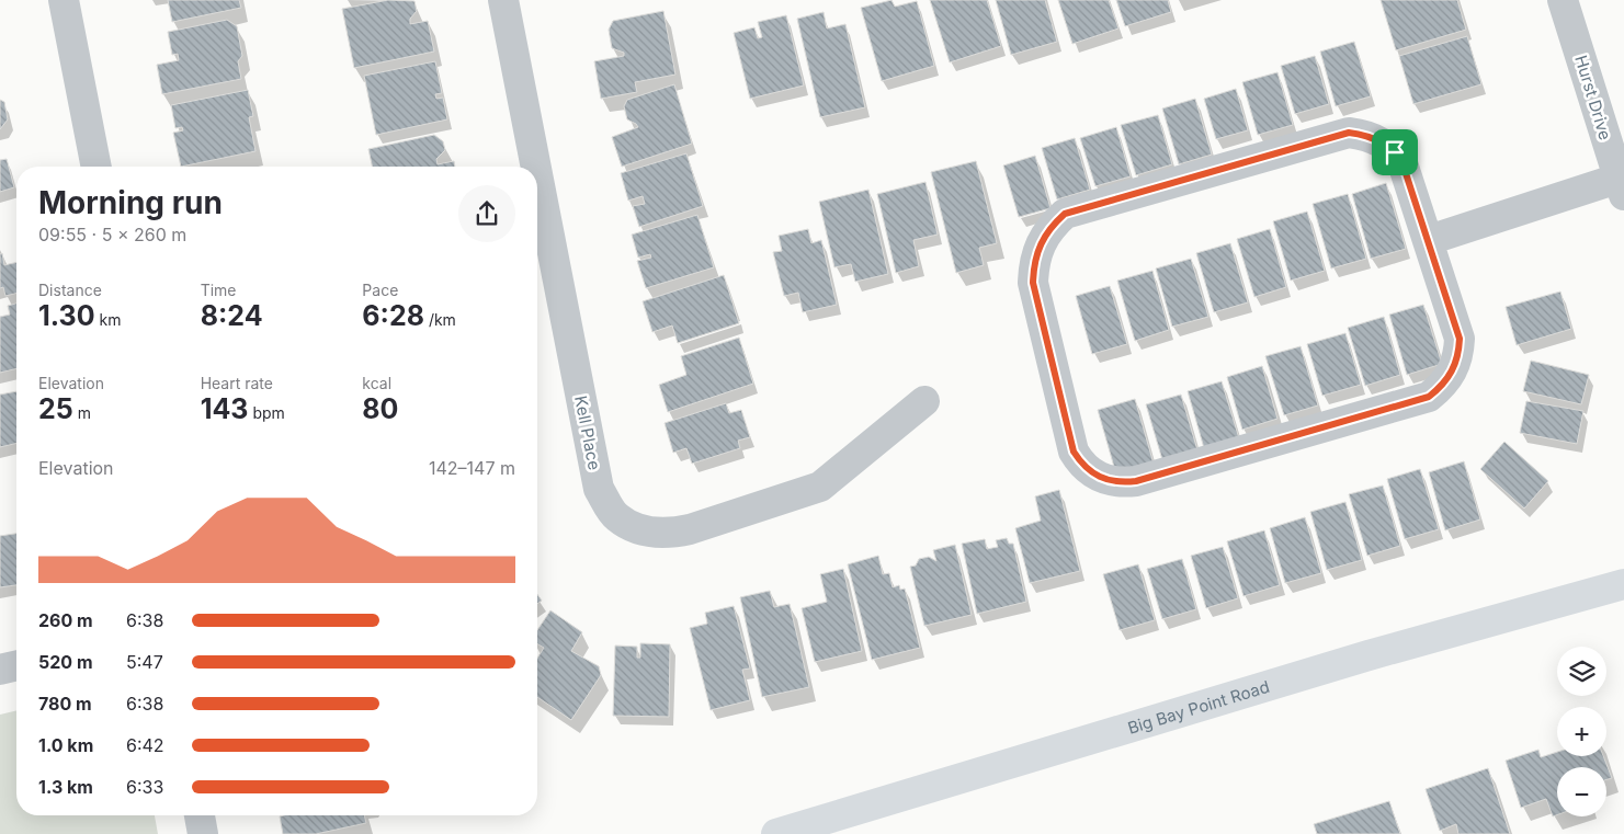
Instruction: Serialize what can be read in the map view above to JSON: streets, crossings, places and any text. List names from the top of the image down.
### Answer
{
  "streets": {
    "main road": ["Big Bay Point Road"],
    "street": ["Hurst Drive", "Kell Place"]
  },
  "page": {
    "heading": ["Morning run", "09:55 · 5 × 260 m"],
    "stats": [
      ["Distance", "1.30 km"],
      ["Time", "8:24"],
      ["Pace", "6:28 /km"],
      ["Elevation", "25 m"],
      ["Heart rate", "143 bpm"],
      ["kcal", "80"]
    ],
    "chart": ["Elevation", "142–147 m"],
    "list": [
      {
        "name": "260 m",
        "note": "6:38"
      },
      {
        "name": "520 m",
        "note": "5:47"
      },
      {
        "name": "780 m",
        "note": "6:38"
      },
      {
        "name": "1.0 km",
        "note": "6:42"
      },
      {
        "name": "1.3 km",
        "note": "6:33"
      }
    ],
    "map_buttons": ["+", "−"]
  }
}
